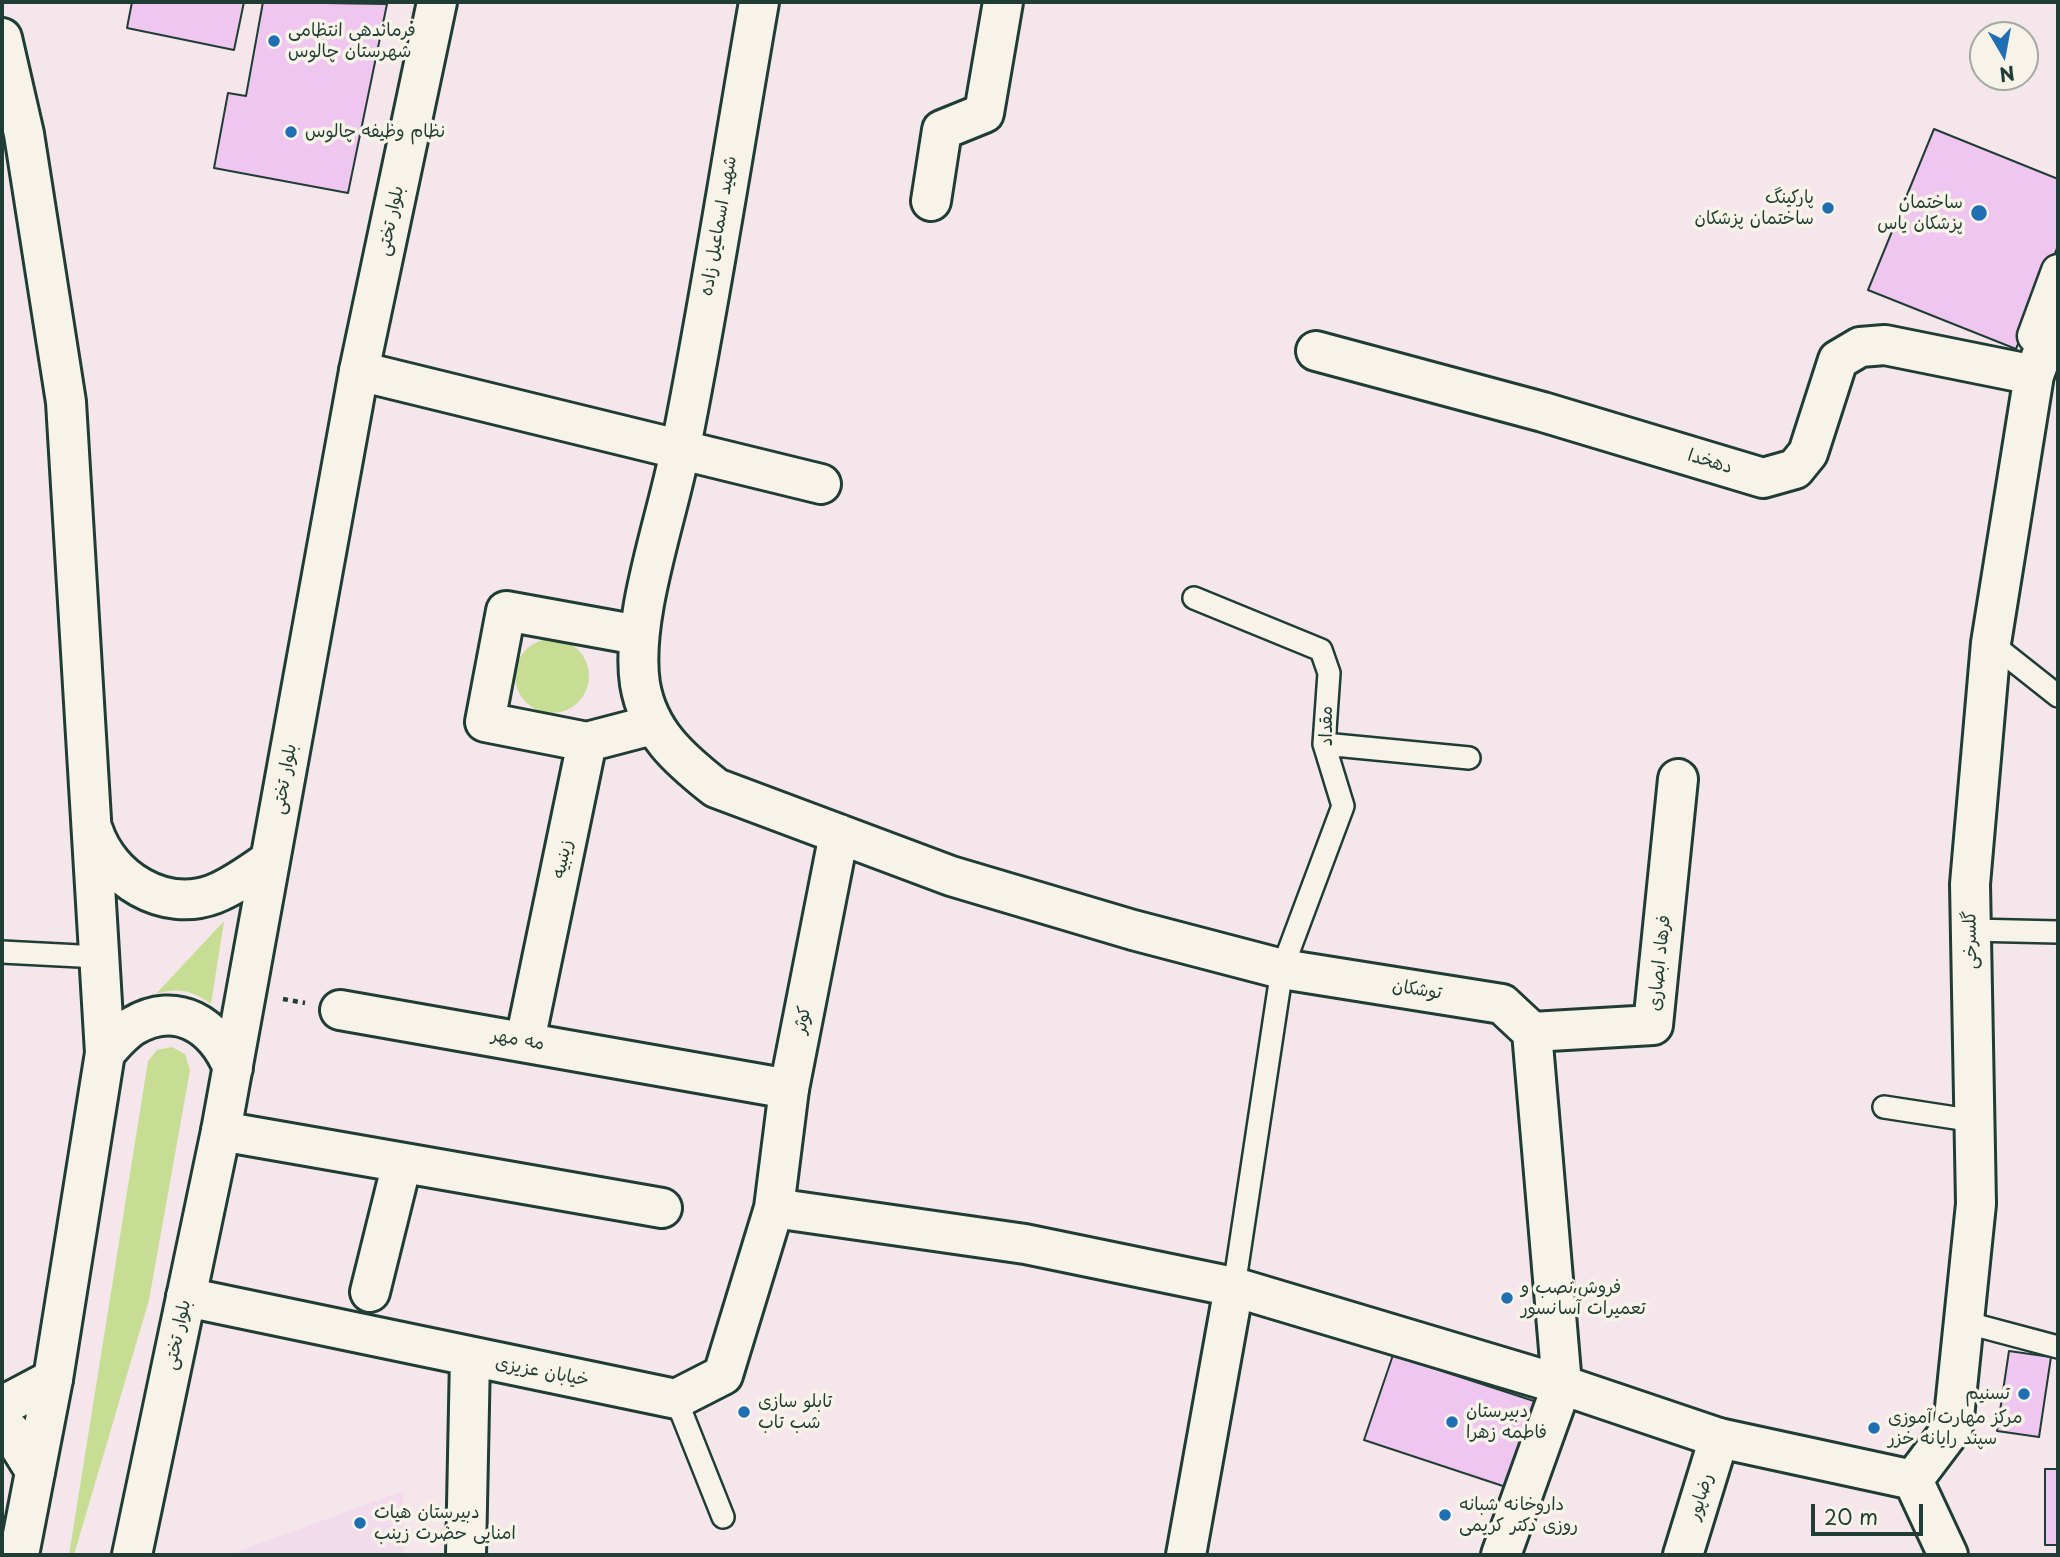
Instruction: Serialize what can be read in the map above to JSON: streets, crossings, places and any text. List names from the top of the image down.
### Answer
{
  "streets": {
    "street": [
      "بلوار تختی",
      "شهید اسماعیل زاده",
      "دهخدا",
      "زینبیه",
      "گلسرخی",
      "فرهاد ابصاری",
      "توشکان",
      "کوثر",
      "مه مهر",
      "خیابان عزیزی",
      "رضاپور"
    ],
    "lane": ["مقداد"]
  },
  "crossings": [
    ["بلوار تختی", "خیابان عزیزی"],
    ["دهخدا", "گلسرخی"],
    ["مقداد", "توشکان"],
    ["زینبیه", "مه مهر"],
    ["فرهاد ابصاری", "توشکان"],
    ["توشکان", "کوثر"],
    ["کوثر", "مه مهر"]
  ],
  "places": [
    "فرماندهی انتظامی شهرستان چالوس",
    "نظام وظیفه چالوس",
    "پارکینگ ساختمان پزشکان",
    "ساختمان پزشکان یاس",
    "فروش،نصب و تعمیرات آسانسور",
    "تسنیم",
    "تابلو سازی شب تاب",
    "دبیرستان فاطمه زهرا",
    "مرکز مهارت آموزی سپند رایانه خزر",
    "داروخانه شبانه روزی دکتر کریمی",
    "دبیرستان هیات امنایی حضرت زینب"
  ],
  "scale_bar": "20 m",
  "north": "bottom"
}
